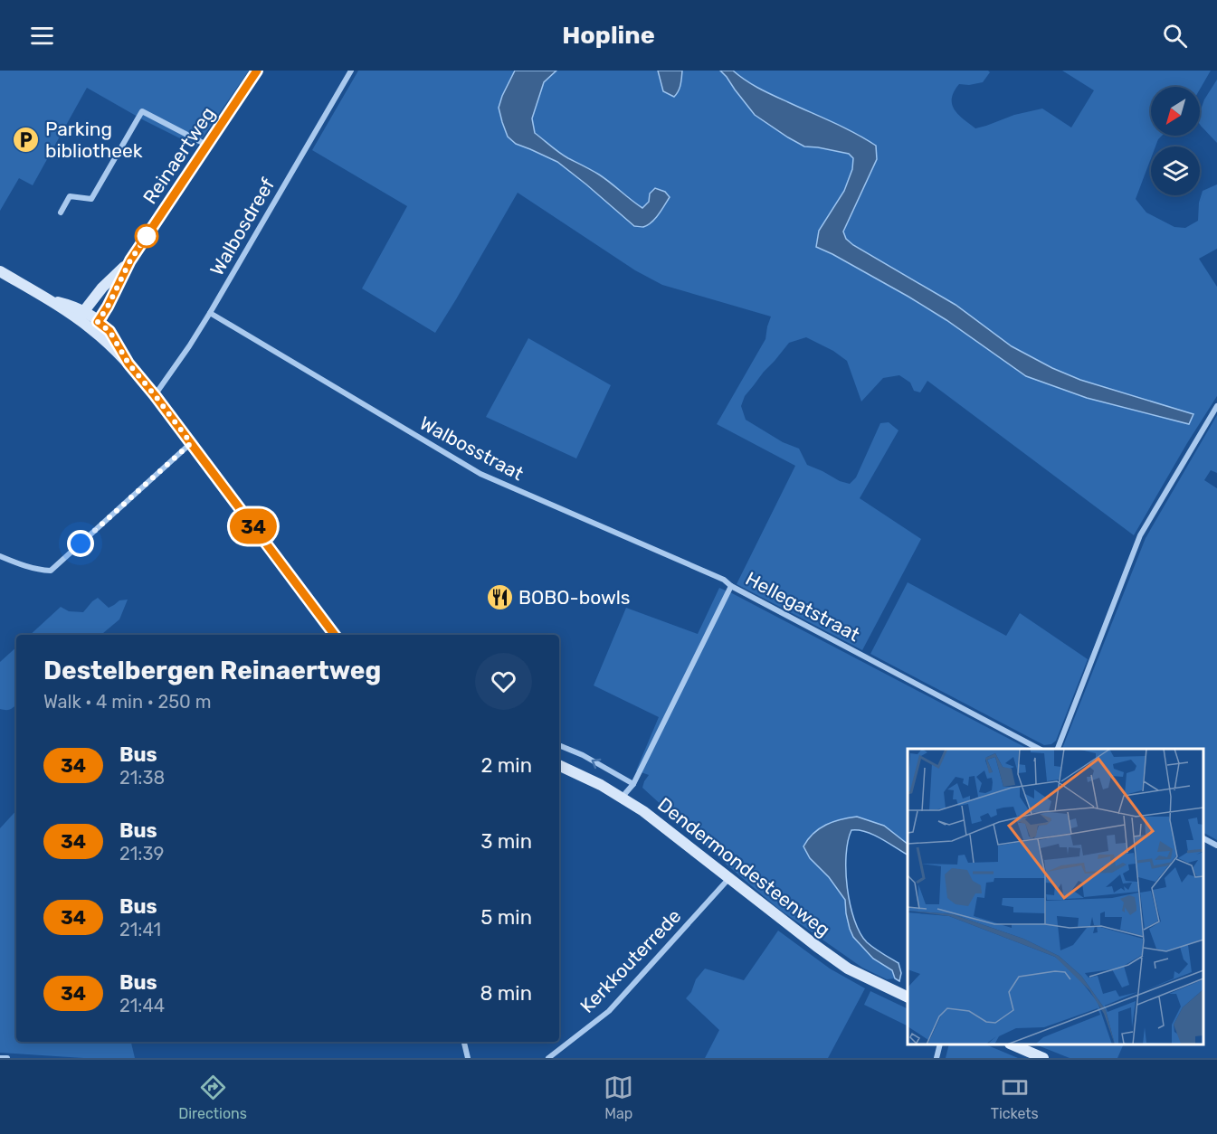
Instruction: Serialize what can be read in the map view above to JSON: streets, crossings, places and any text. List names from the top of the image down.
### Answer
{
  "streets": {
    "main road": ["Reinaertweg", "Dendermondesteenweg"],
    "street": [
      "Walbosdreef",
      "Walbosstraat",
      "Hellegatstraat",
      "Kerkkouterrede"
    ]
  },
  "crossings": [
    ["Walbosdreef", "Walbosstraat"],
    ["Walbosstraat", "Hellegatstraat"],
    ["Hellegatstraat", "Dendermondesteenweg"],
    ["Dendermondesteenweg", "Kerkkouterrede"]
  ],
  "places": {
    "parking": ["Parking bibliotheek"],
    "restaurant": ["BOBO-bowls"]
  },
  "lines": ["bus line 34"],
  "north": "bottom left",
  "page": {
    "header": "Hopline",
    "on_map": "34",
    "heading": ["Destelbergen Reinaertweg", "Walk · 4 min · 250 m"],
    "list": [
      {
        "mark": "34",
        "name": "Bus",
        "note": "21:38",
        "value": "2 min"
      },
      {
        "mark": "34",
        "name": "Bus",
        "note": "21:39",
        "value": "3 min"
      },
      {
        "mark": "34",
        "name": "Bus",
        "note": "21:41",
        "value": "5 min"
      },
      {
        "mark": "34",
        "name": "Bus",
        "note": "21:44",
        "value": "8 min"
      }
    ],
    "tabs": ["Directions", "Map", "Tickets"]
  }
}
